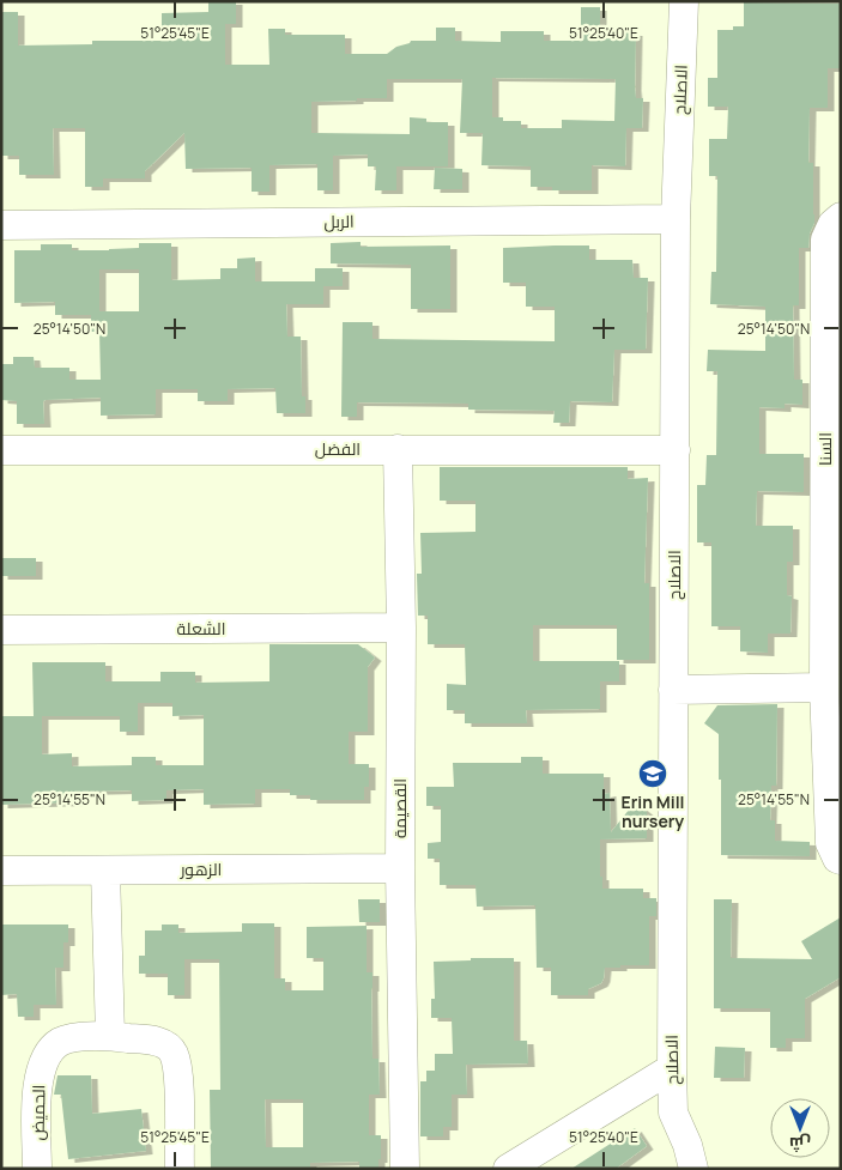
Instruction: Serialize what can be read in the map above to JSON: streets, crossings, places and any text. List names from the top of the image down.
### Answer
{
  "streets": {
    "street": [
      "الاصلاح",
      "الربل",
      "الفضل",
      "السنا",
      "الشعلة",
      "القصيمة",
      "الزهور",
      "الحميض"
    ]
  },
  "crossings": [
    ["الاصلاح", "الربل"],
    ["الاصلاح", "الفضل"],
    ["الفضل", "القصيمة"],
    ["الشعلة", "القصيمة"],
    ["القصيمة", "الزهور"]
  ],
  "places": {
    "school or university": ["Erin Mill nursery"]
  },
  "north": "bottom",
  "coordinates": [
    "51°25'45\"E",
    "51°25'40\"E",
    "25°14'50\"N",
    "25°14'55\"N"
  ]
}
